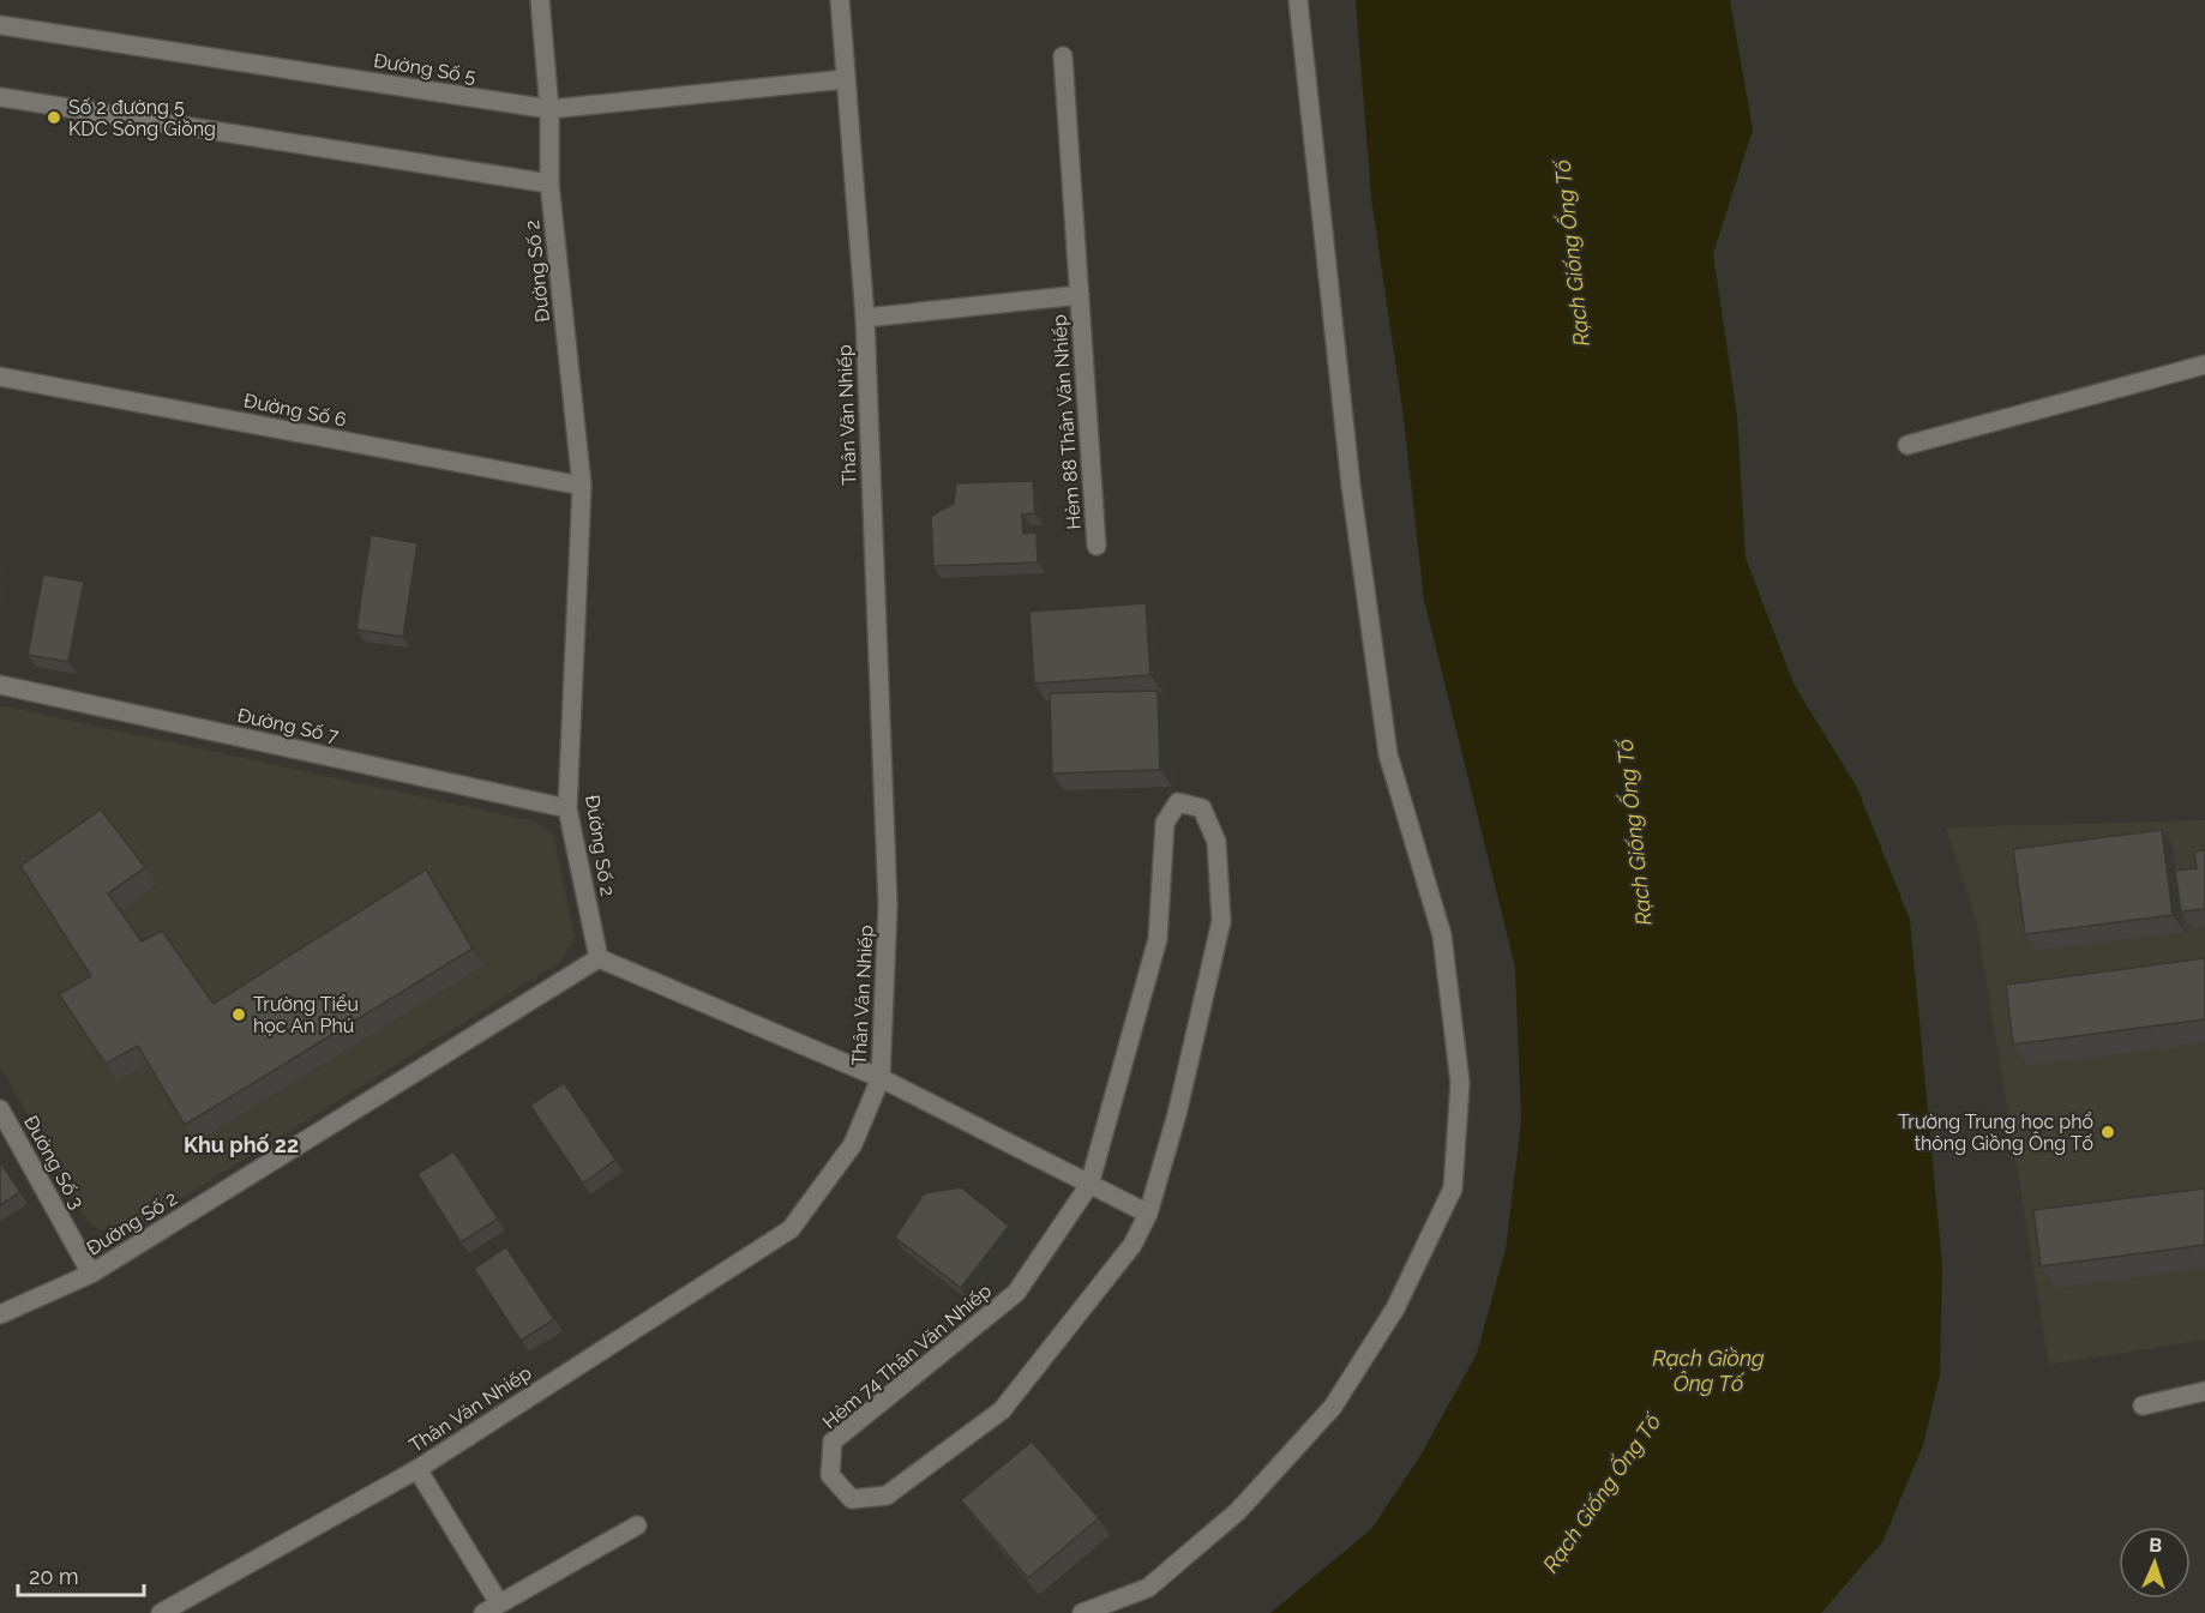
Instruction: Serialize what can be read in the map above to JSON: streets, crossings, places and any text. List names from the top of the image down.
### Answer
{
  "streets": {
    "street": [
      "Đường Số 5",
      "Đường Số 2",
      "Đường Số 6",
      "Thân Văn Nhiếp",
      "Hẻm 88 Thân Văn Nhiếp",
      "Đường Số 7",
      "Đường Số 3",
      "Hẻm 74 Thân Văn Nhiếp"
    ]
  },
  "crossings": [
    ["Đường Số 5", "Đường Số 2"],
    ["Đường Số 5", "Thân Văn Nhiếp"],
    ["Đường Số 2", "Đường Số 6"],
    ["Đường Số 2", "Đường Số 7"],
    ["Đường Số 2", "Đường Số 3"],
    ["Thân Văn Nhiếp", "Hẻm 88 Thân Văn Nhiếp"]
  ],
  "districts": ["Khu phố 22"],
  "water": ["Rạch Giống Ống Tố", "Rạch Giồng Ông Tố"],
  "places": ["Số 2 đường 5 KDC Sông Giồng", "Trường Tiểu học An Phú", "Trường Trung học phổ thông Giồng Ông Tố"],
  "scale_bar": "20 m",
  "north": "top"
}
